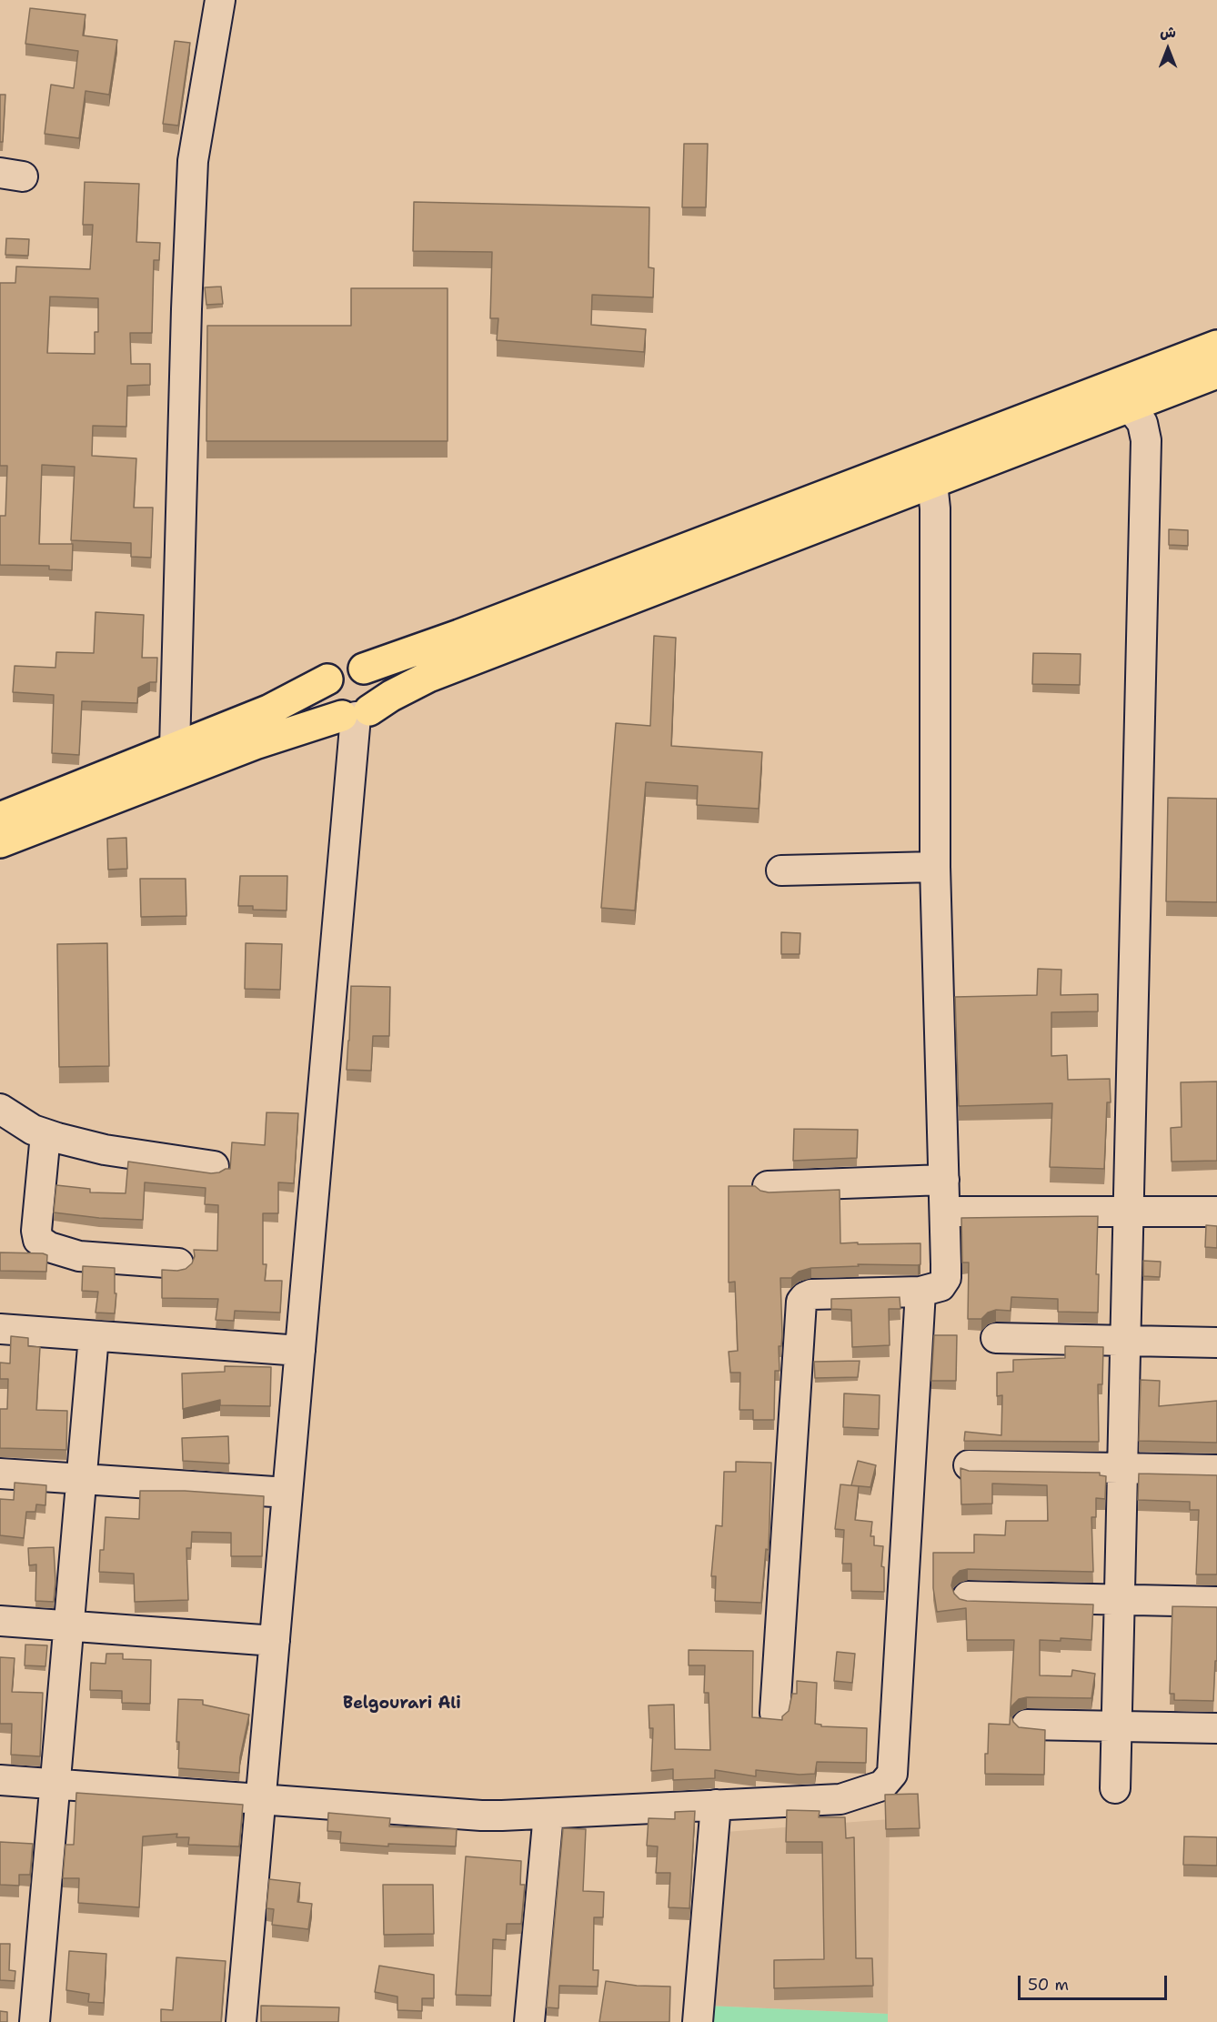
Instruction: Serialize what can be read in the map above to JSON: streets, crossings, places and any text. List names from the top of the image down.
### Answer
{
  "districts": ["Belgourari Ali"],
  "scale_bar": "50 m",
  "north": "top"
}
